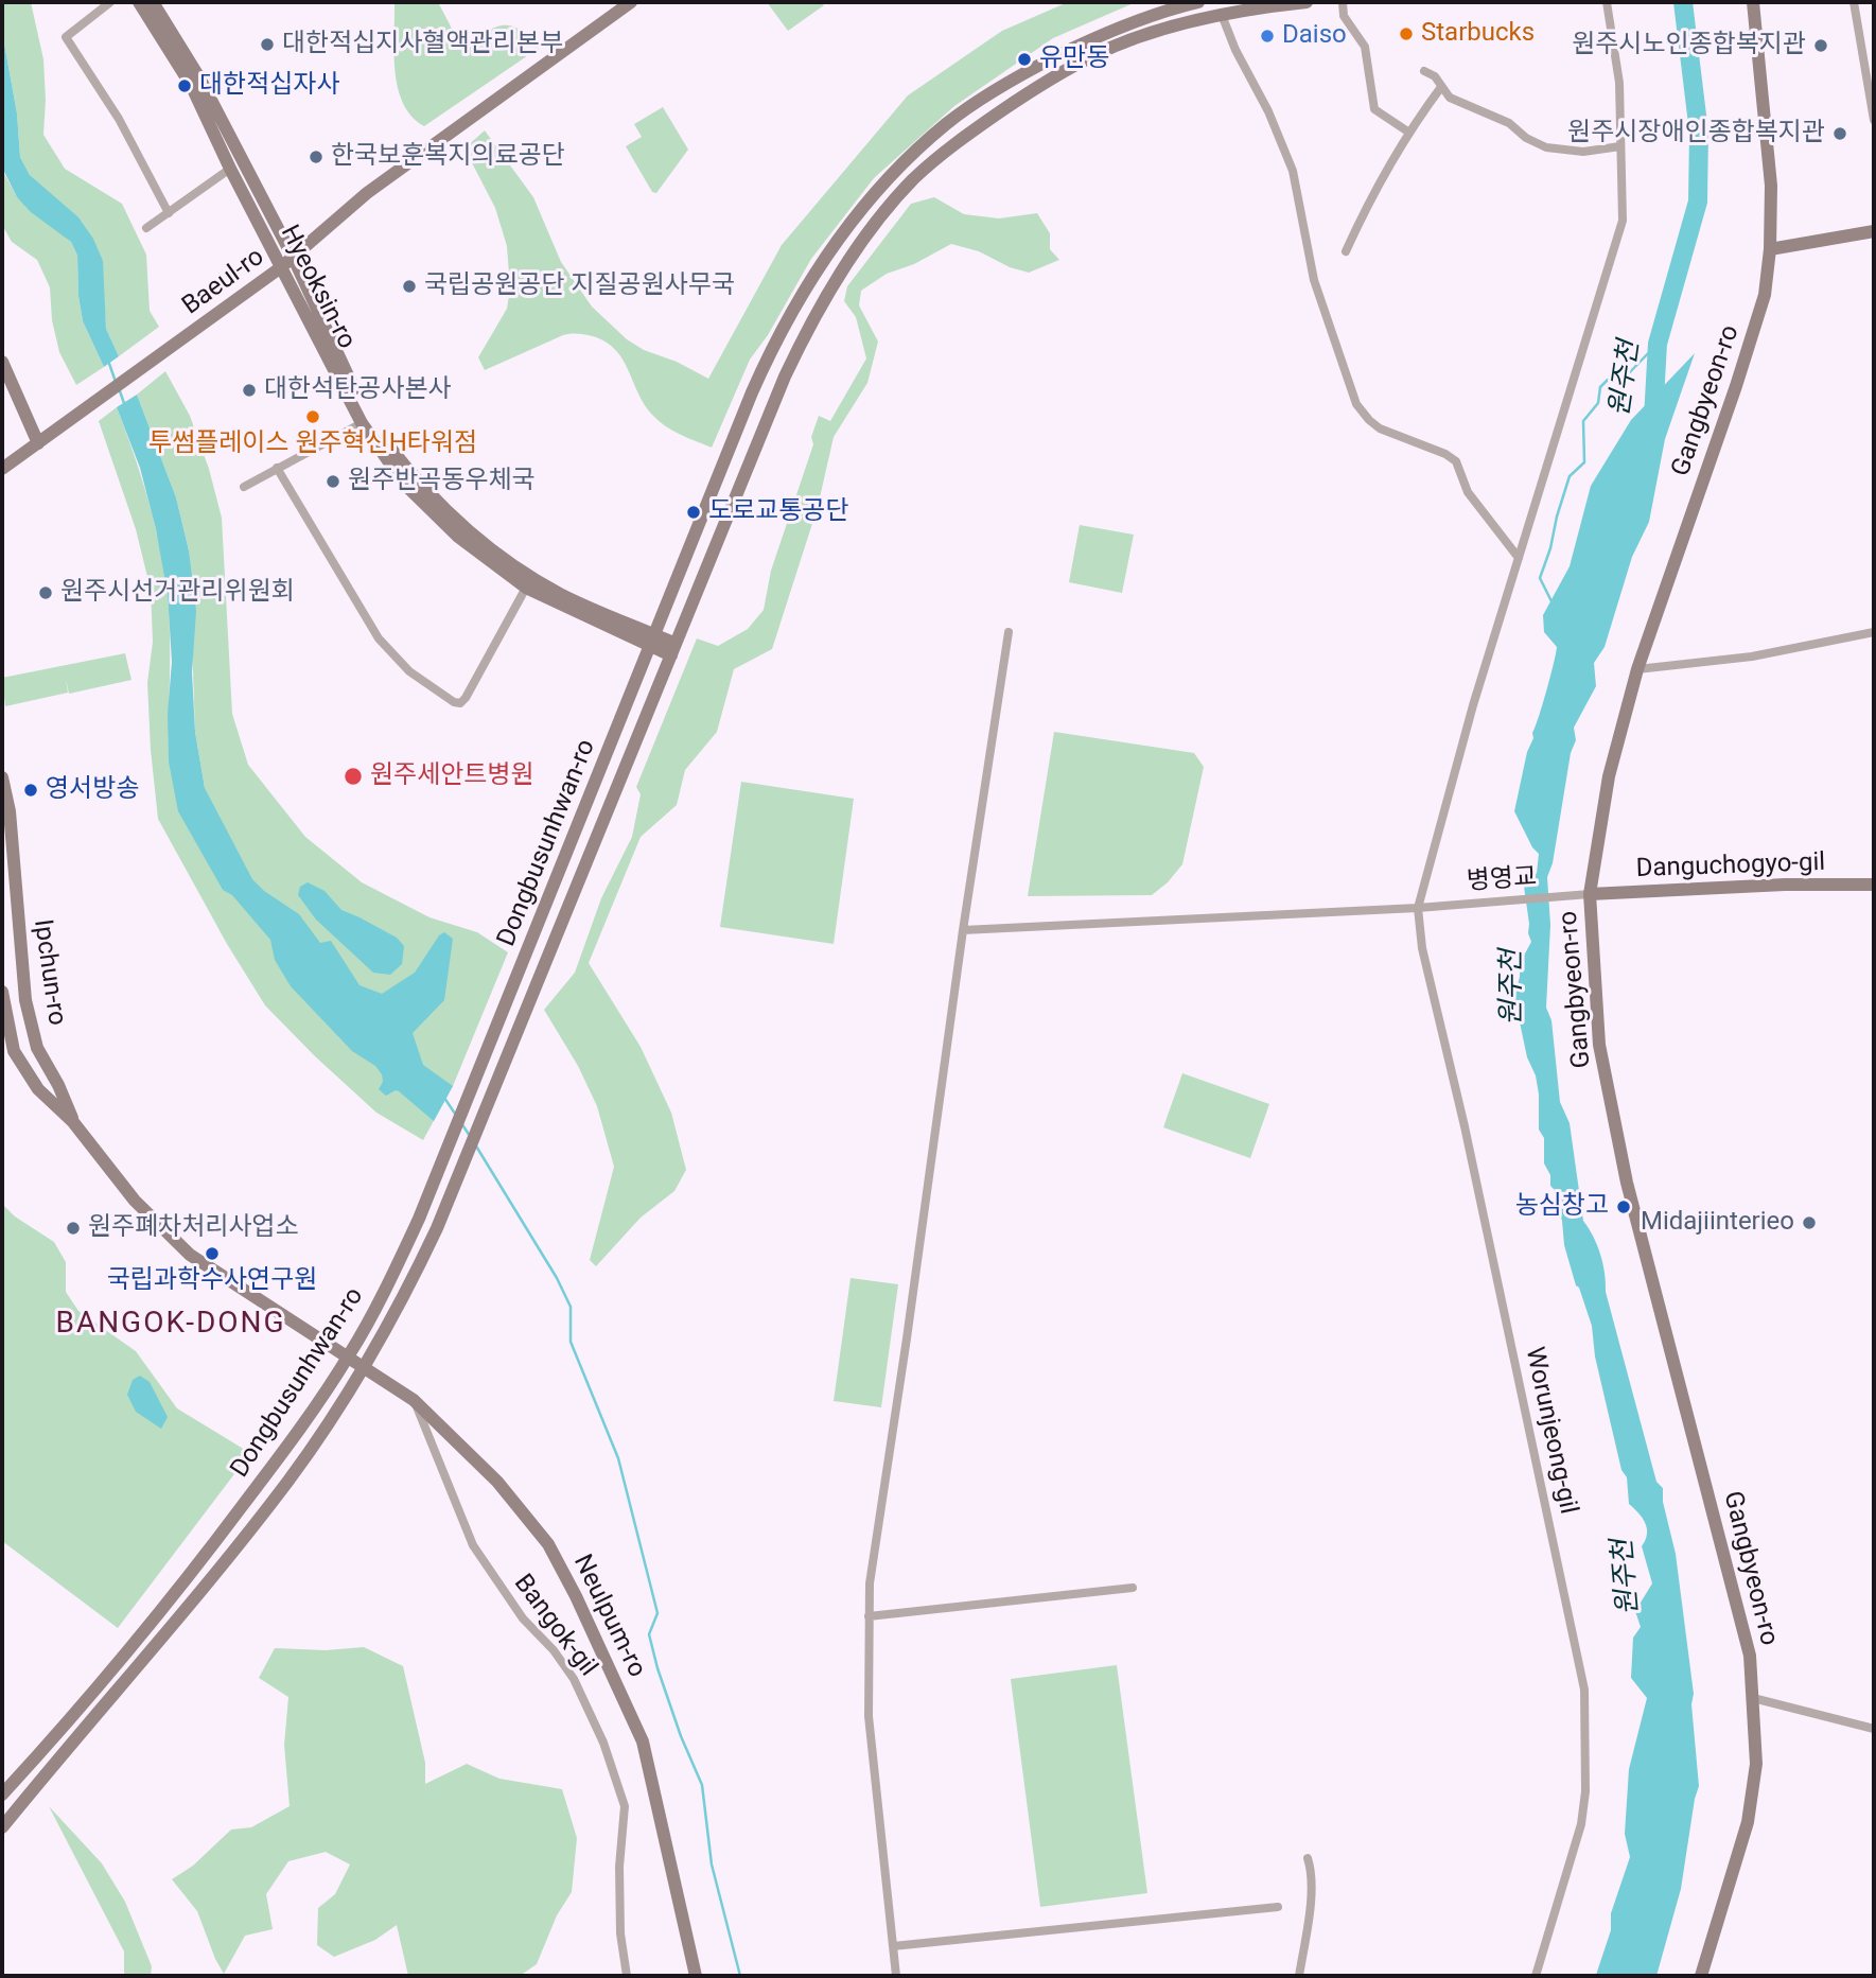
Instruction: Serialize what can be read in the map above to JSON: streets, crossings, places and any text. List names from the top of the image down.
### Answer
{
  "streets": {
    "street": [
      "Baeul-ro",
      "Hyeoksin-ro",
      "Gangbyeon-ro",
      "Dongbusunhwan-ro",
      "Danguchogyo-gil",
      "병영교",
      "Ipchun-ro",
      "Worunjeong-gil",
      "Neulpum-ro",
      "Bangok-gil"
    ]
  },
  "crossings": [
    ["Baeul-ro", "Hyeoksin-ro"],
    ["Hyeoksin-ro", "Dongbusunhwan-ro"],
    ["Gangbyeon-ro", "Danguchogyo-gil"],
    ["Gangbyeon-ro", "병영교"],
    ["Dongbusunhwan-ro", "Ipchun-ro"],
    ["Dongbusunhwan-ro", "Neulpum-ro"],
    ["Danguchogyo-gil", "병영교"],
    ["병영교", "Worunjeong-gil"],
    ["Ipchun-ro", "Neulpum-ro"],
    ["Neulpum-ro", "Bangok-gil"]
  ],
  "districts": ["BANGOK-DONG"],
  "water": ["원주천"],
  "places": [
    "Starbucks",
    "Daiso",
    "대한적십지사혈액관리본부",
    "원주시노인종합복지관",
    "유만동",
    "대한적십자사",
    "원주시장애인종합복지관",
    "한국보훈복지의료공단",
    "국립공원공단 지질공원사무국",
    "대한석탄공사본사",
    "투썸플레이스 원주혁신H타워점",
    "원주반곡동우체국",
    "도로교통공단",
    "원주시선거관리위원회",
    "원주세안트병원",
    "영서방송",
    "농심창고",
    "Midajiinterieo",
    "원주폐차처리사업소",
    "국립과학수사연구원"
  ]
}
